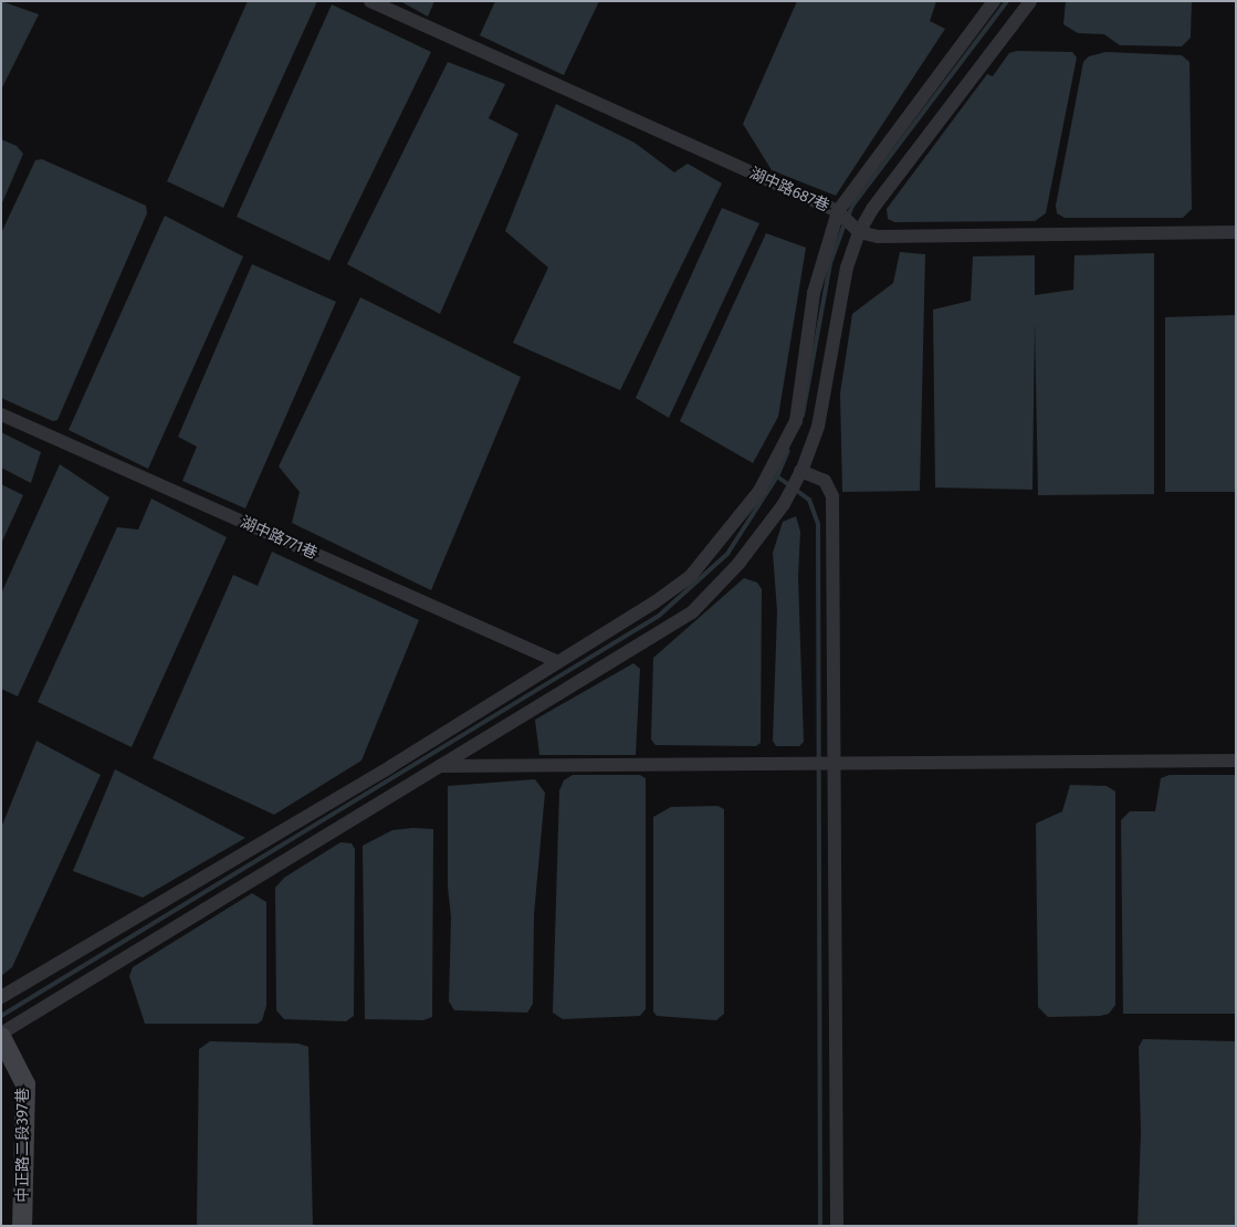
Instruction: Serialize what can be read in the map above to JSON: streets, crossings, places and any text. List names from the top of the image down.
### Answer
{
  "streets": {
    "street": ["湖中路687巷", "湖中路771巷", "中正路二段397巷"]
  }
}
